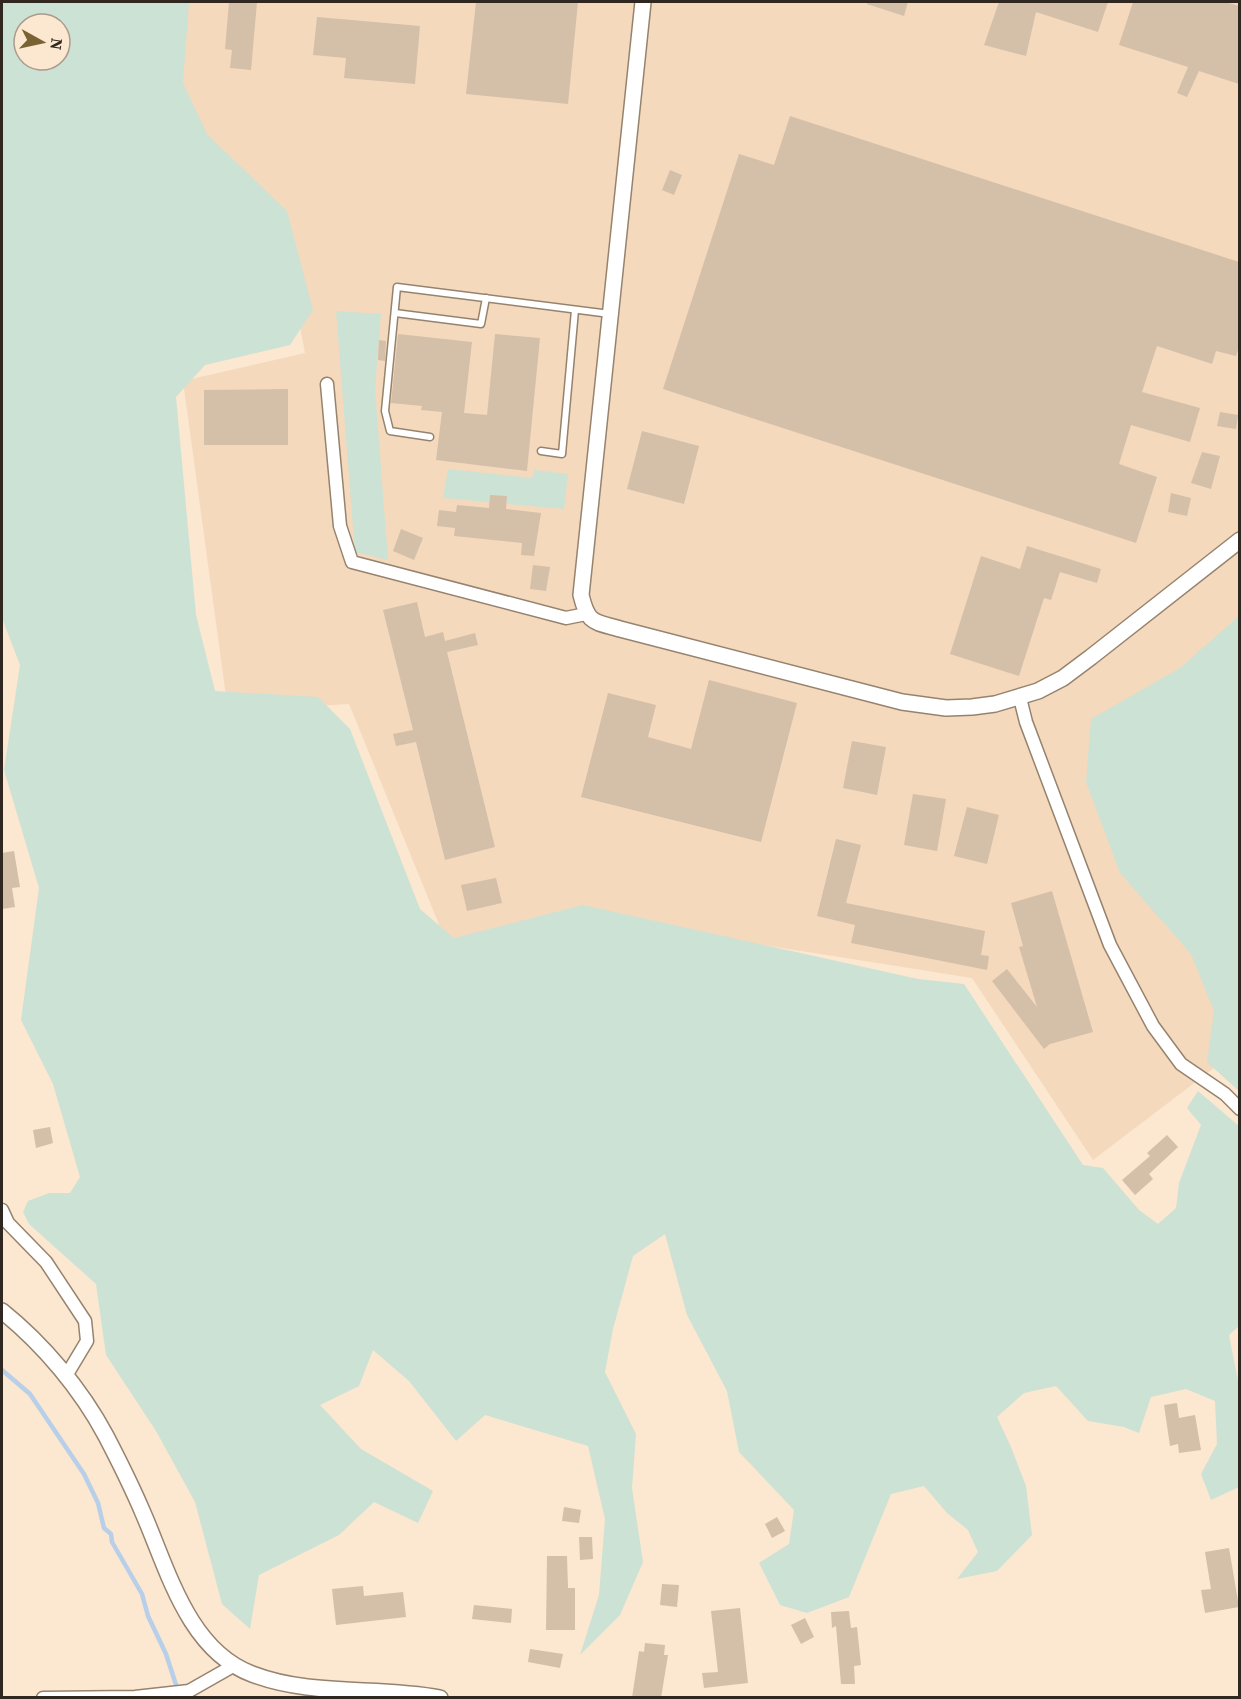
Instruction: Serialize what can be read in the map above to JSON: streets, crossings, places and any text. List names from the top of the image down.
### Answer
{
  "north": "right"
}
